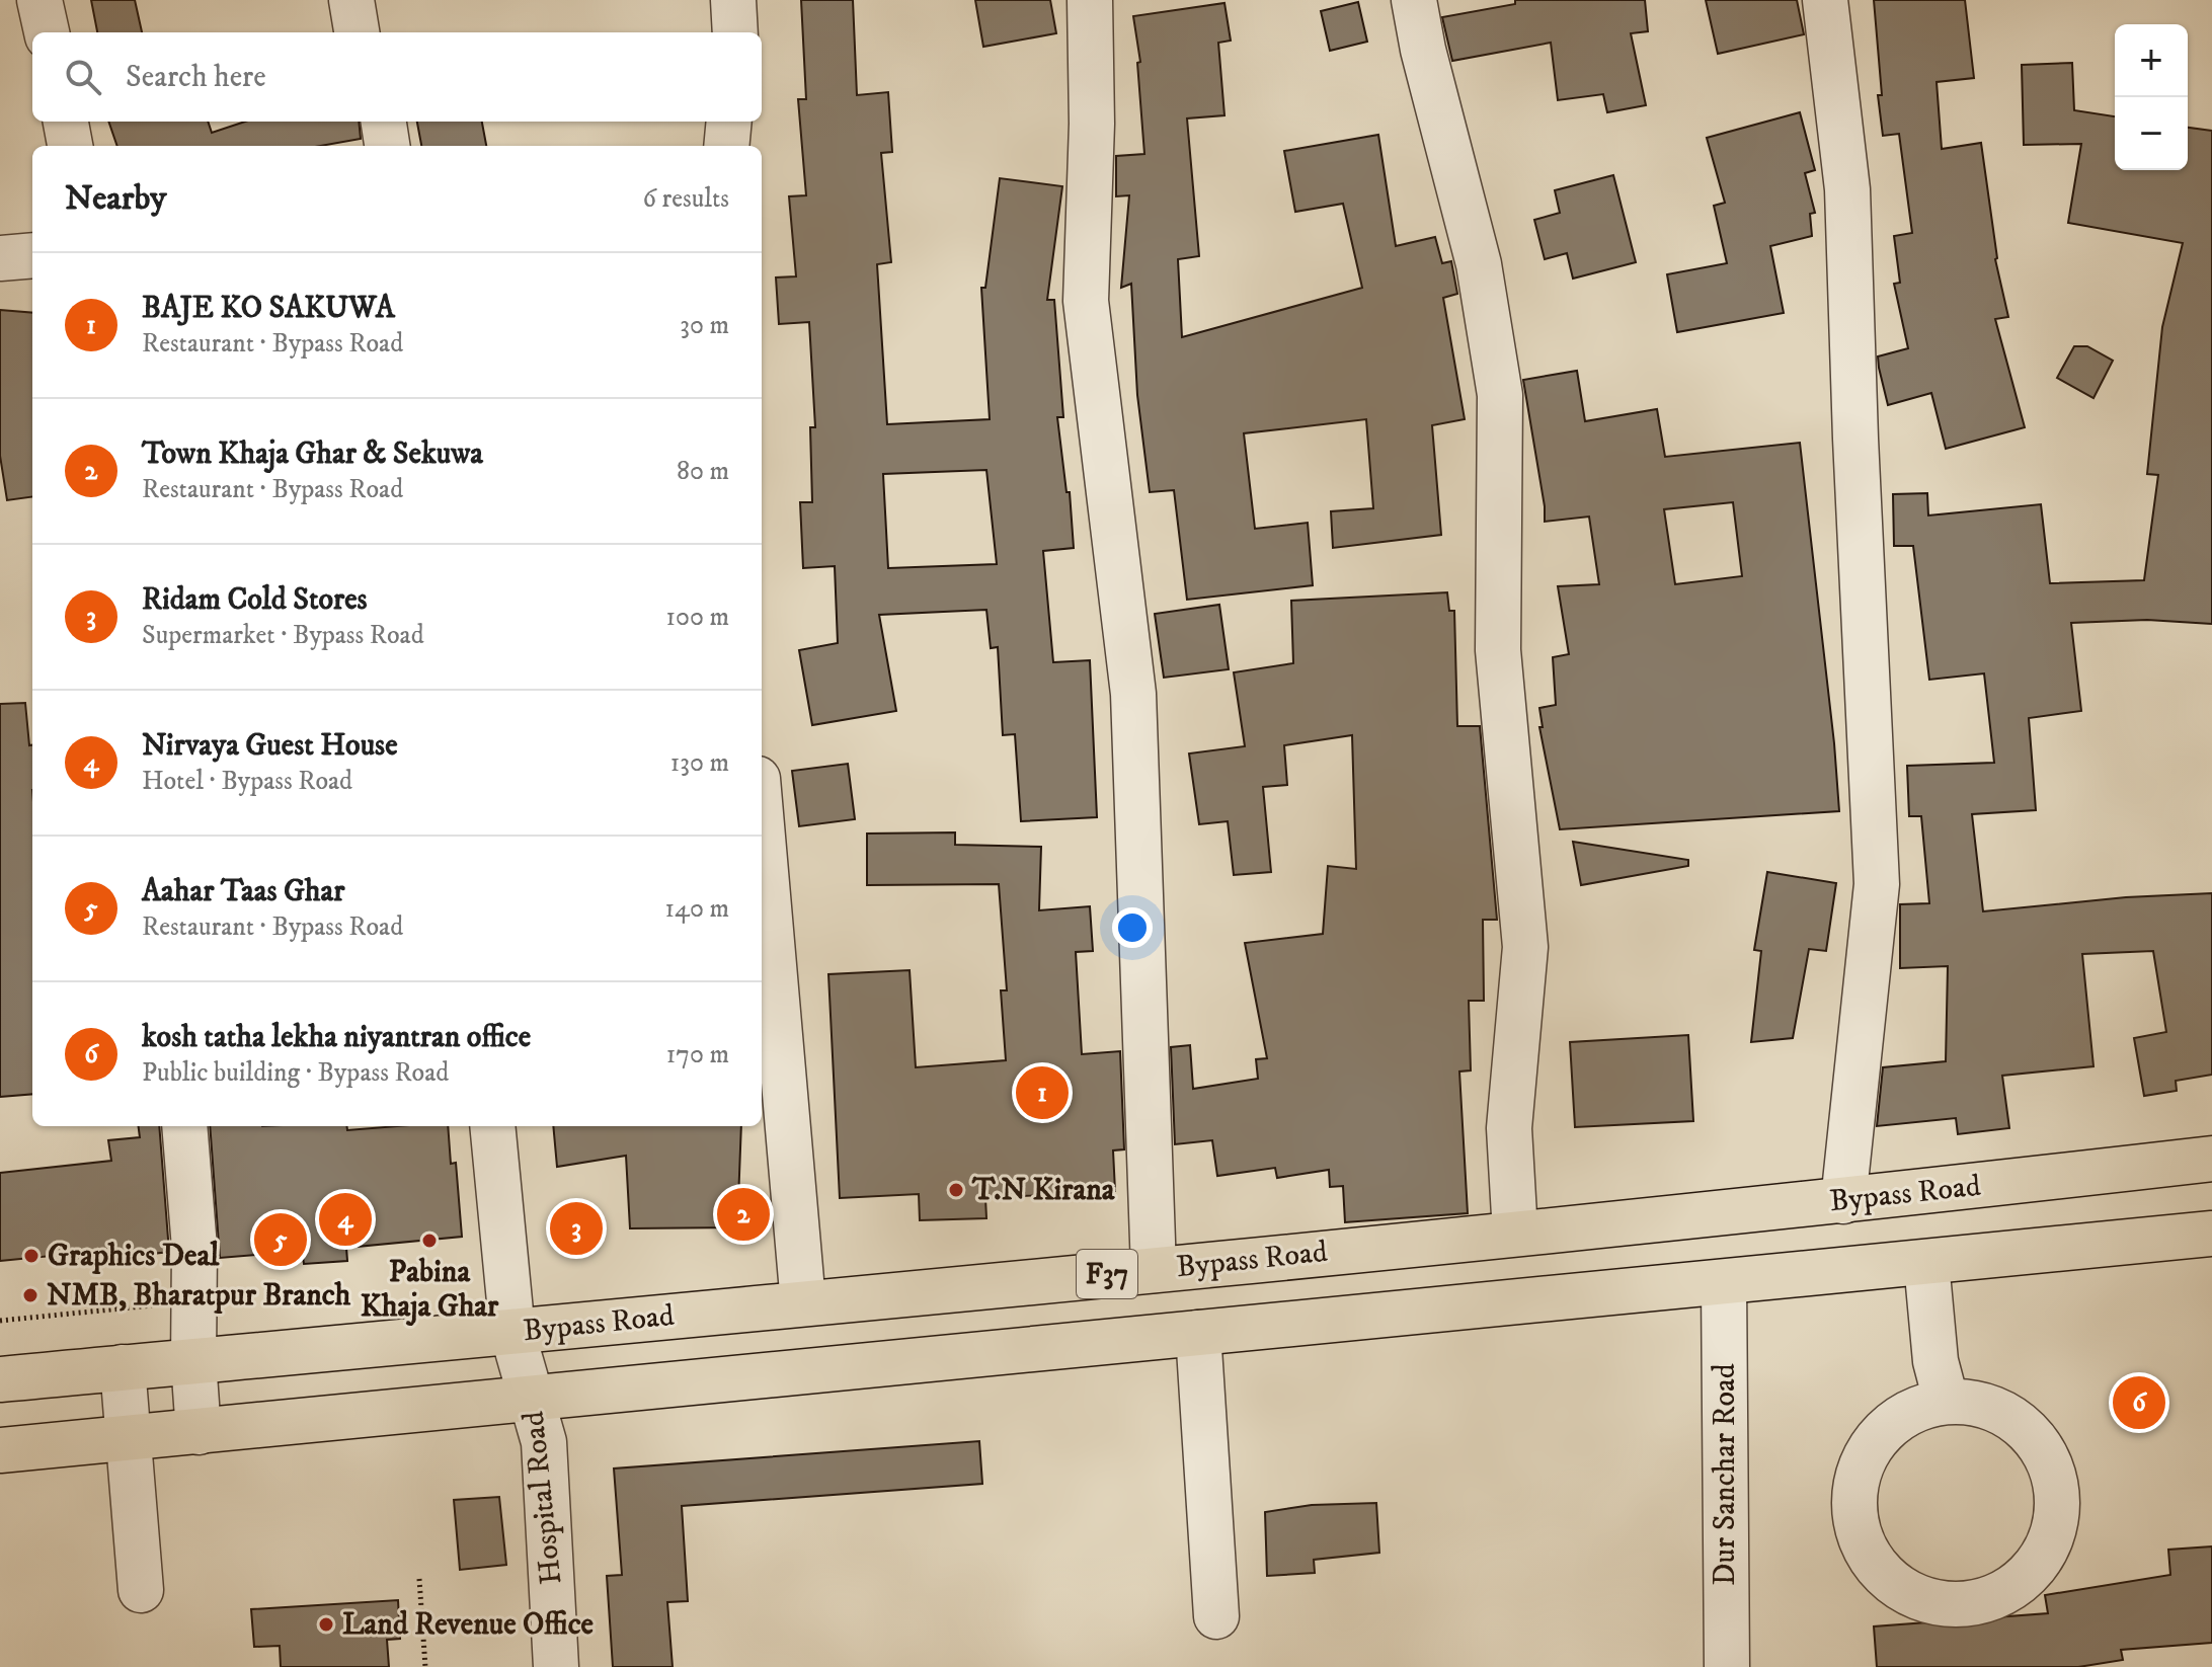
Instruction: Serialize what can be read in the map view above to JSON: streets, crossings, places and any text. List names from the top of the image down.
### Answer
{
  "streets": {
    "highway": ["Bypass Road", "F37"],
    "street": ["Dur Sanchar Road", "Hospital Road"]
  },
  "crossings": [
    ["Bypass Road", "Hospital Road"],
    ["F37", "Dur Sanchar Road"],
    ["F37", "Hospital Road"]
  ],
  "places": [
    "T.N Kirana",
    "Pabina Khaja Ghar",
    "Graphics Deal",
    "NMB, Bharatpur Branch",
    "Land Revenue Office"
  ],
  "page": {
    "map_buttons": ["+", "−"],
    "search": "Search here",
    "heading": ["Nearby", "6 results"],
    "list": [
      {
        "mark": "1",
        "name": "BAJE KO SAKUWA",
        "note": "Restaurant · Bypass Road",
        "value": "30 m"
      },
      {
        "mark": "2",
        "name": "Town Khaja Ghar & Sekuwa",
        "note": "Restaurant · Bypass Road",
        "value": "80 m"
      },
      {
        "mark": "3",
        "name": "Ridam Cold Stores",
        "note": "Supermarket · Bypass Road",
        "value": "100 m"
      },
      {
        "mark": "4",
        "name": "Nirvaya Guest House",
        "note": "Hotel · Bypass Road",
        "value": "130 m"
      },
      {
        "mark": "5",
        "name": "Aahar Taas Ghar",
        "note": "Restaurant · Bypass Road",
        "value": "140 m"
      },
      {
        "mark": "6",
        "name": "kosh tatha lekha niyantran office",
        "note": "Public building · Bypass Road",
        "value": "170 m"
      }
    ],
    "pins": [
      "1",
      "2",
      "4",
      "3",
      "5",
      "6"
    ]
  }
}
